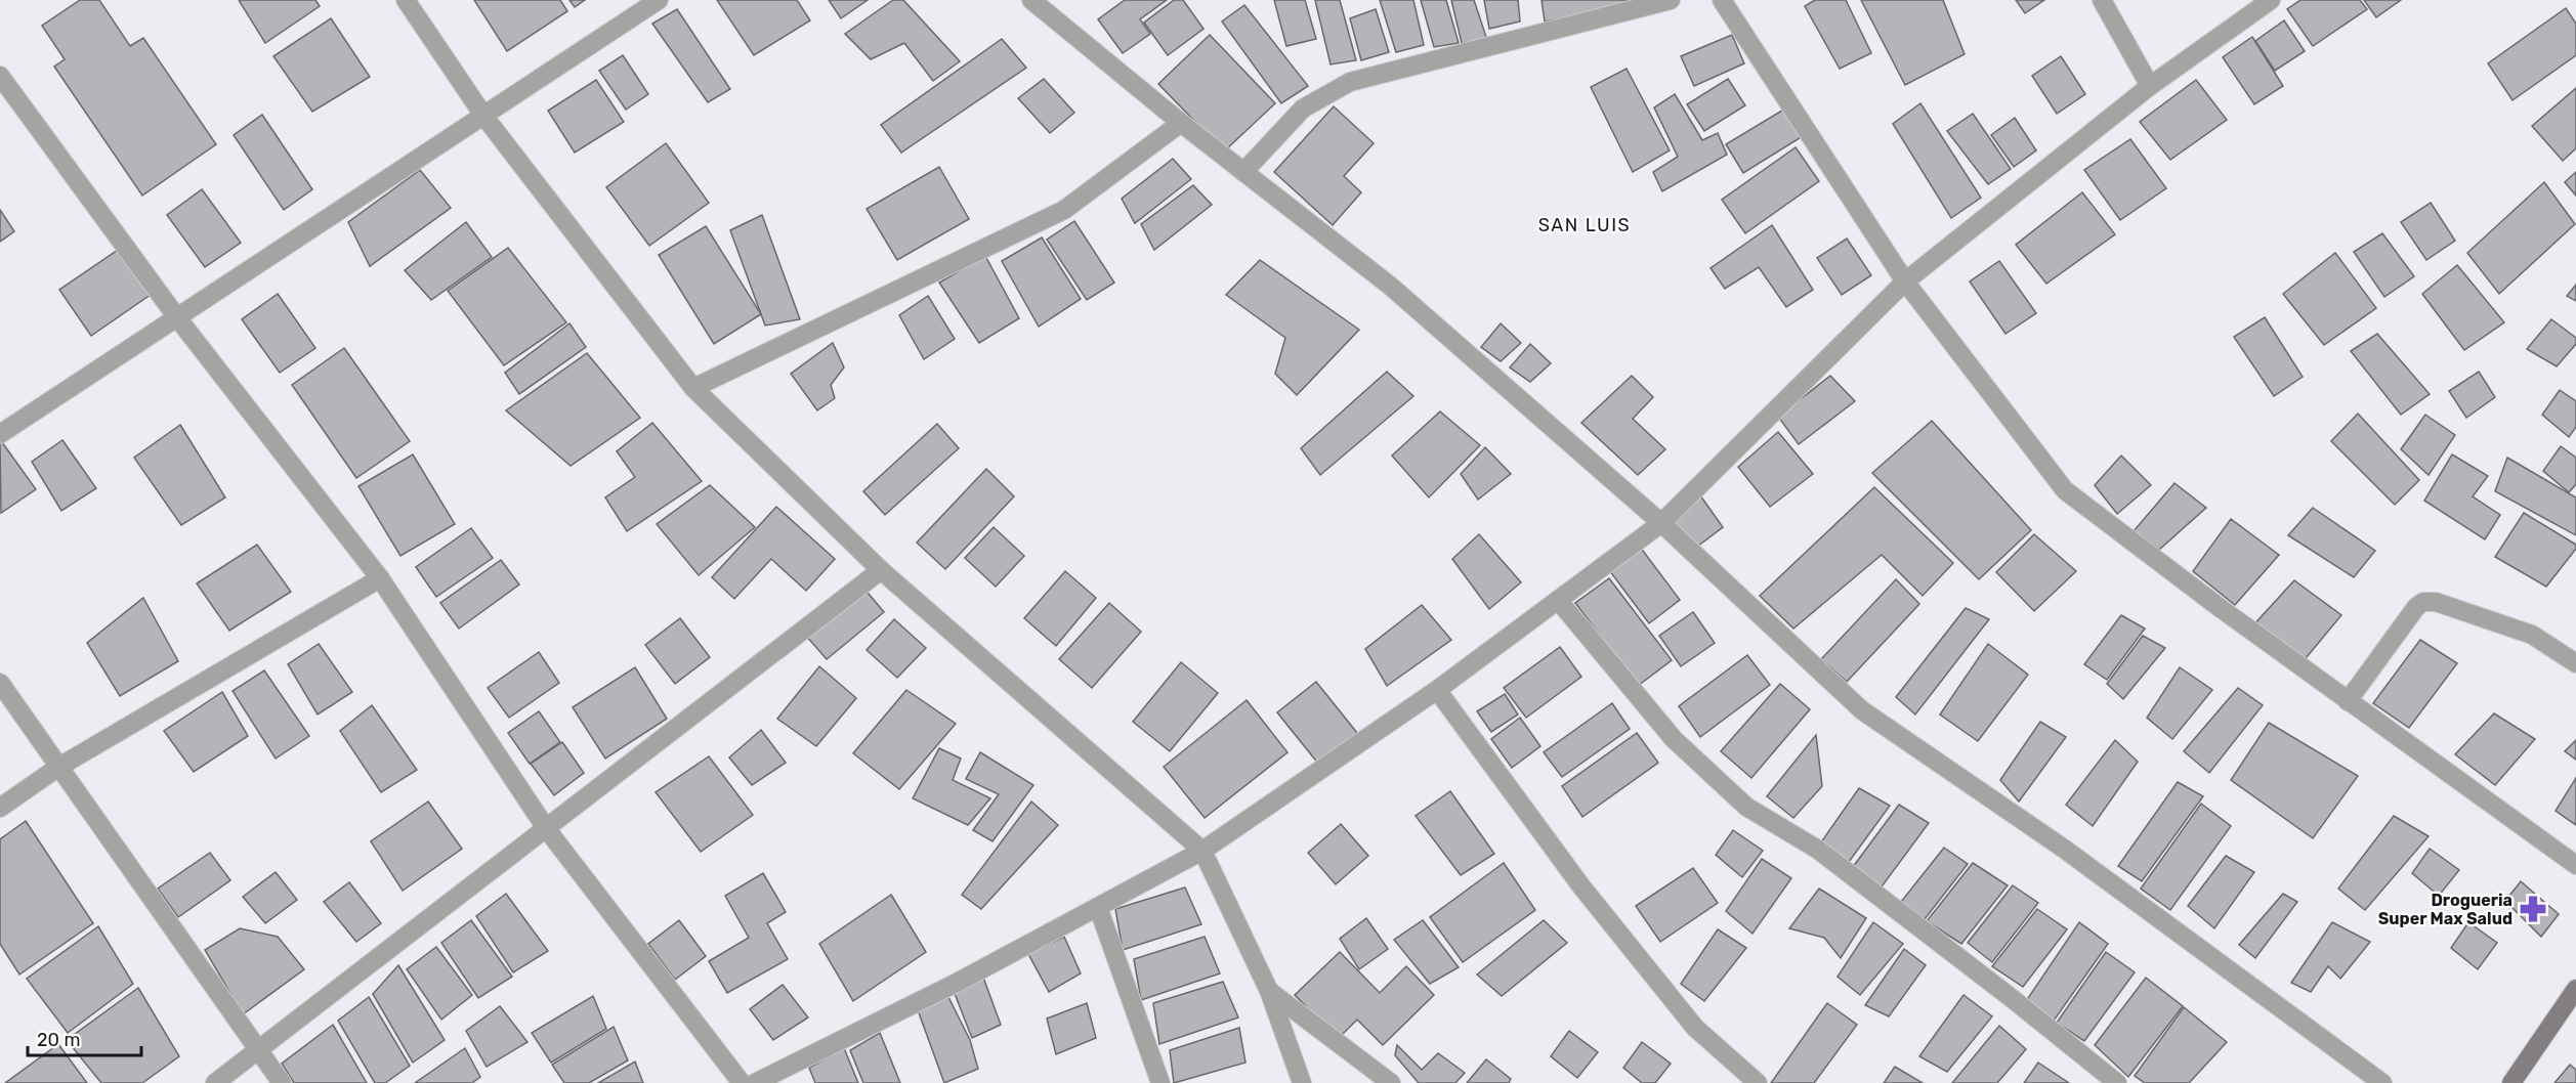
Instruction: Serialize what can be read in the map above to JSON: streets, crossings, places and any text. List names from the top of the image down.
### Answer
{
  "districts": ["SAN LUIS"],
  "places": {
    "pharmacy": ["Drogueria Super Max Salud"]
  },
  "scale_bar": "20 m"
}
